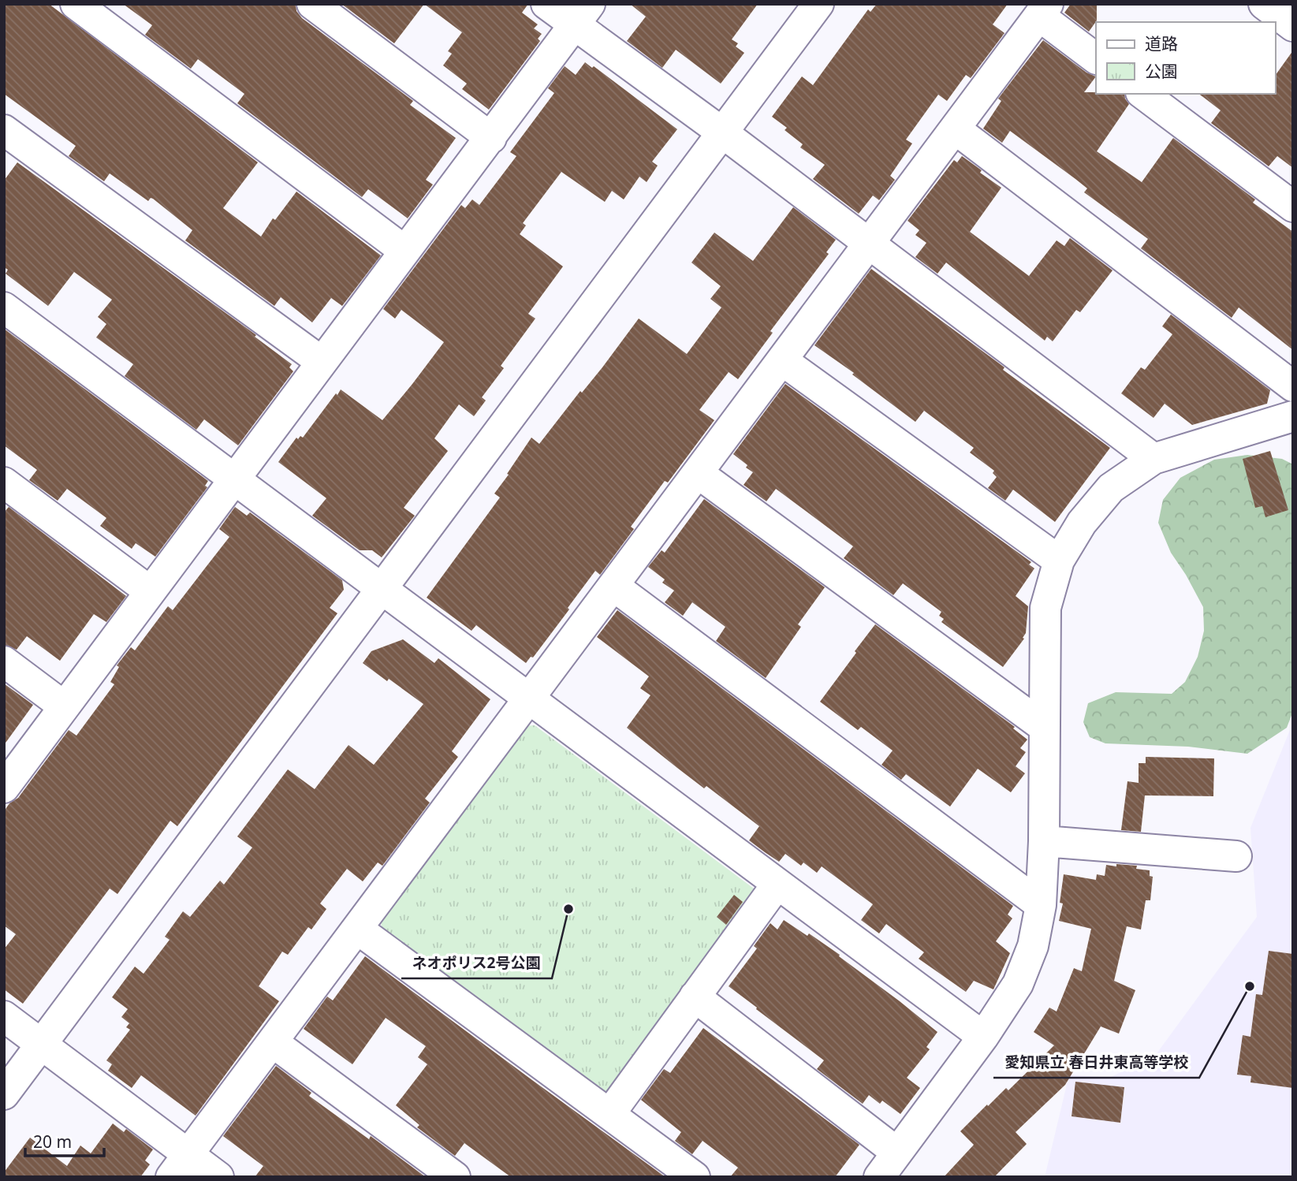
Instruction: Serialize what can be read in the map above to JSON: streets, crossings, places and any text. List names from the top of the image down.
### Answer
{
  "places": ["ネオポリス2号公園", "愛知県立 春日井東高等学校"],
  "legend": ["道路", "公園"],
  "scale_bar": "20 m"
}
